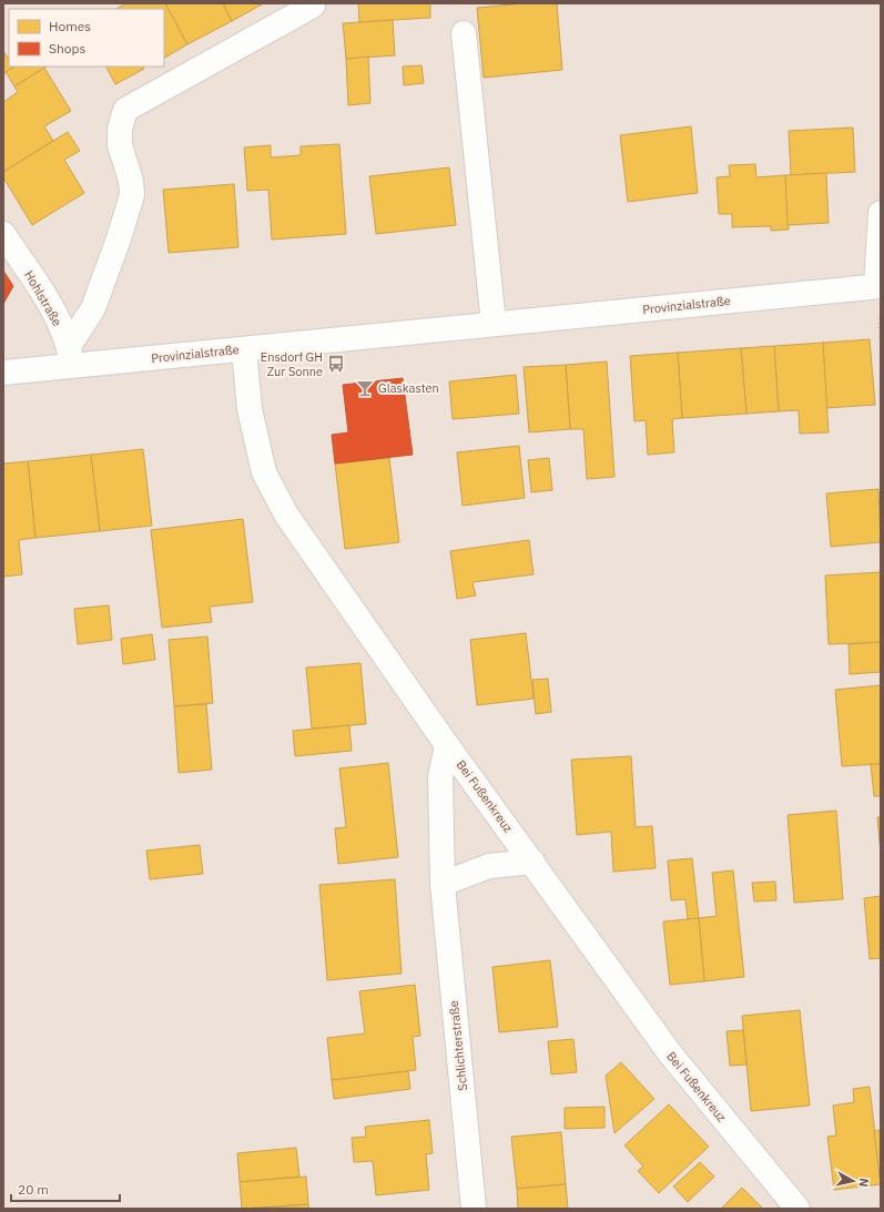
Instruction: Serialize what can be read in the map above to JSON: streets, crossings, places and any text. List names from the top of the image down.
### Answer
{
  "streets": {
    "street": [
      "Hohlstraße",
      "Provinzialstraße",
      "Bei Fußenkreuz",
      "Schlichterstraße"
    ]
  },
  "crossings": [
    ["Hohlstraße", "Provinzialstraße"],
    ["Provinzialstraße", "Bei Fußenkreuz"],
    ["Bei Fußenkreuz", "Schlichterstraße"]
  ],
  "places": {
    "bus stop": ["Ensdorf GH Zur Sonne"],
    "bar": ["Glaskasten"]
  },
  "legend": ["Homes", "Shops"],
  "scale_bar": "20 m",
  "north": "right"
}
